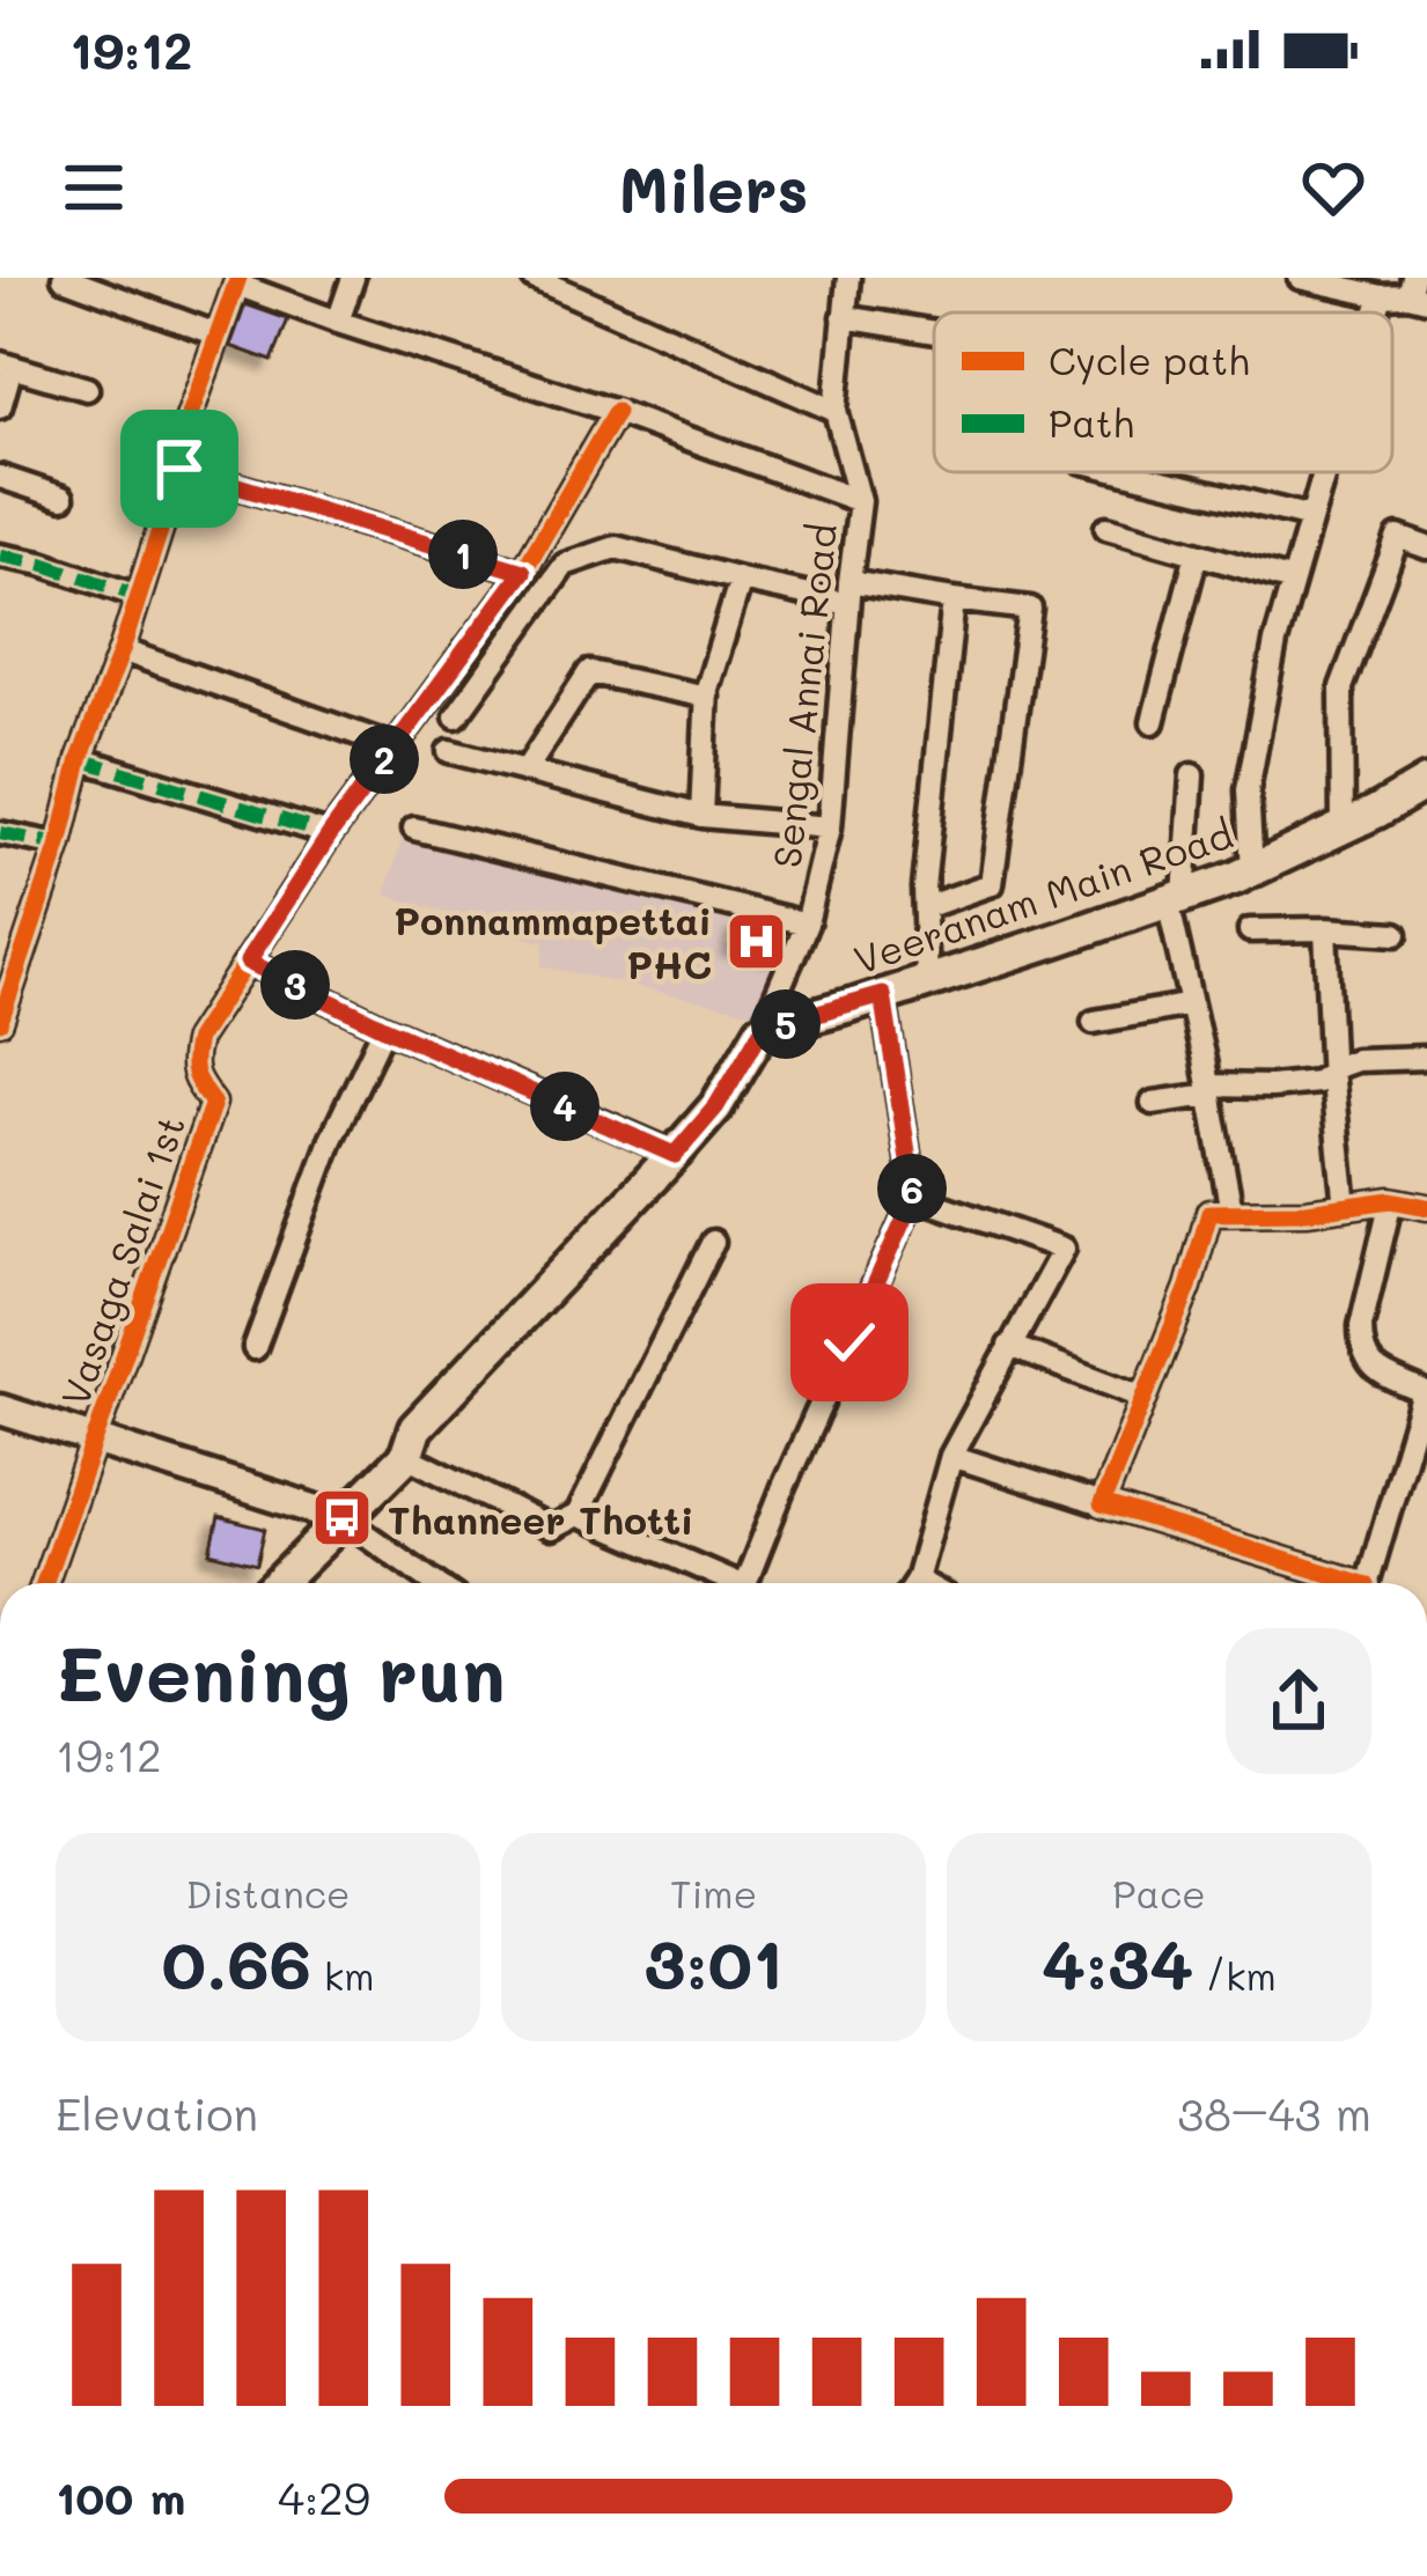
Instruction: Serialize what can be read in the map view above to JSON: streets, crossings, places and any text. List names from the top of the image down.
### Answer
{
  "streets": {
    "main road": ["Veeranam Main Road"],
    "street": ["Sengal Annai Road", "Vasaga Salai 1st"]
  },
  "crossings": [
    ["Sengal Annai Road", "Veeranam Main Road"]
  ],
  "places": {
    "hospital": ["Ponnammapettai PHC"],
    "bus stop": ["Thanneer Thotti"]
  },
  "legend": ["Cycle path", "Path"],
  "page": {
    "status": "19:12",
    "header": "Milers",
    "pins": [
      "1",
      "2",
      "3",
      "5",
      "4",
      "6"
    ],
    "heading": ["Evening run", "19:12"],
    "stats": [
      ["Distance", "0.66 km"],
      ["Time", "3:01"],
      ["Pace", "4:34 /km"]
    ],
    "chart": ["Elevation", "38–43 m"],
    "list": [
      {
        "name": "100 m",
        "note": "4:29"
      }
    ]
  }
}
